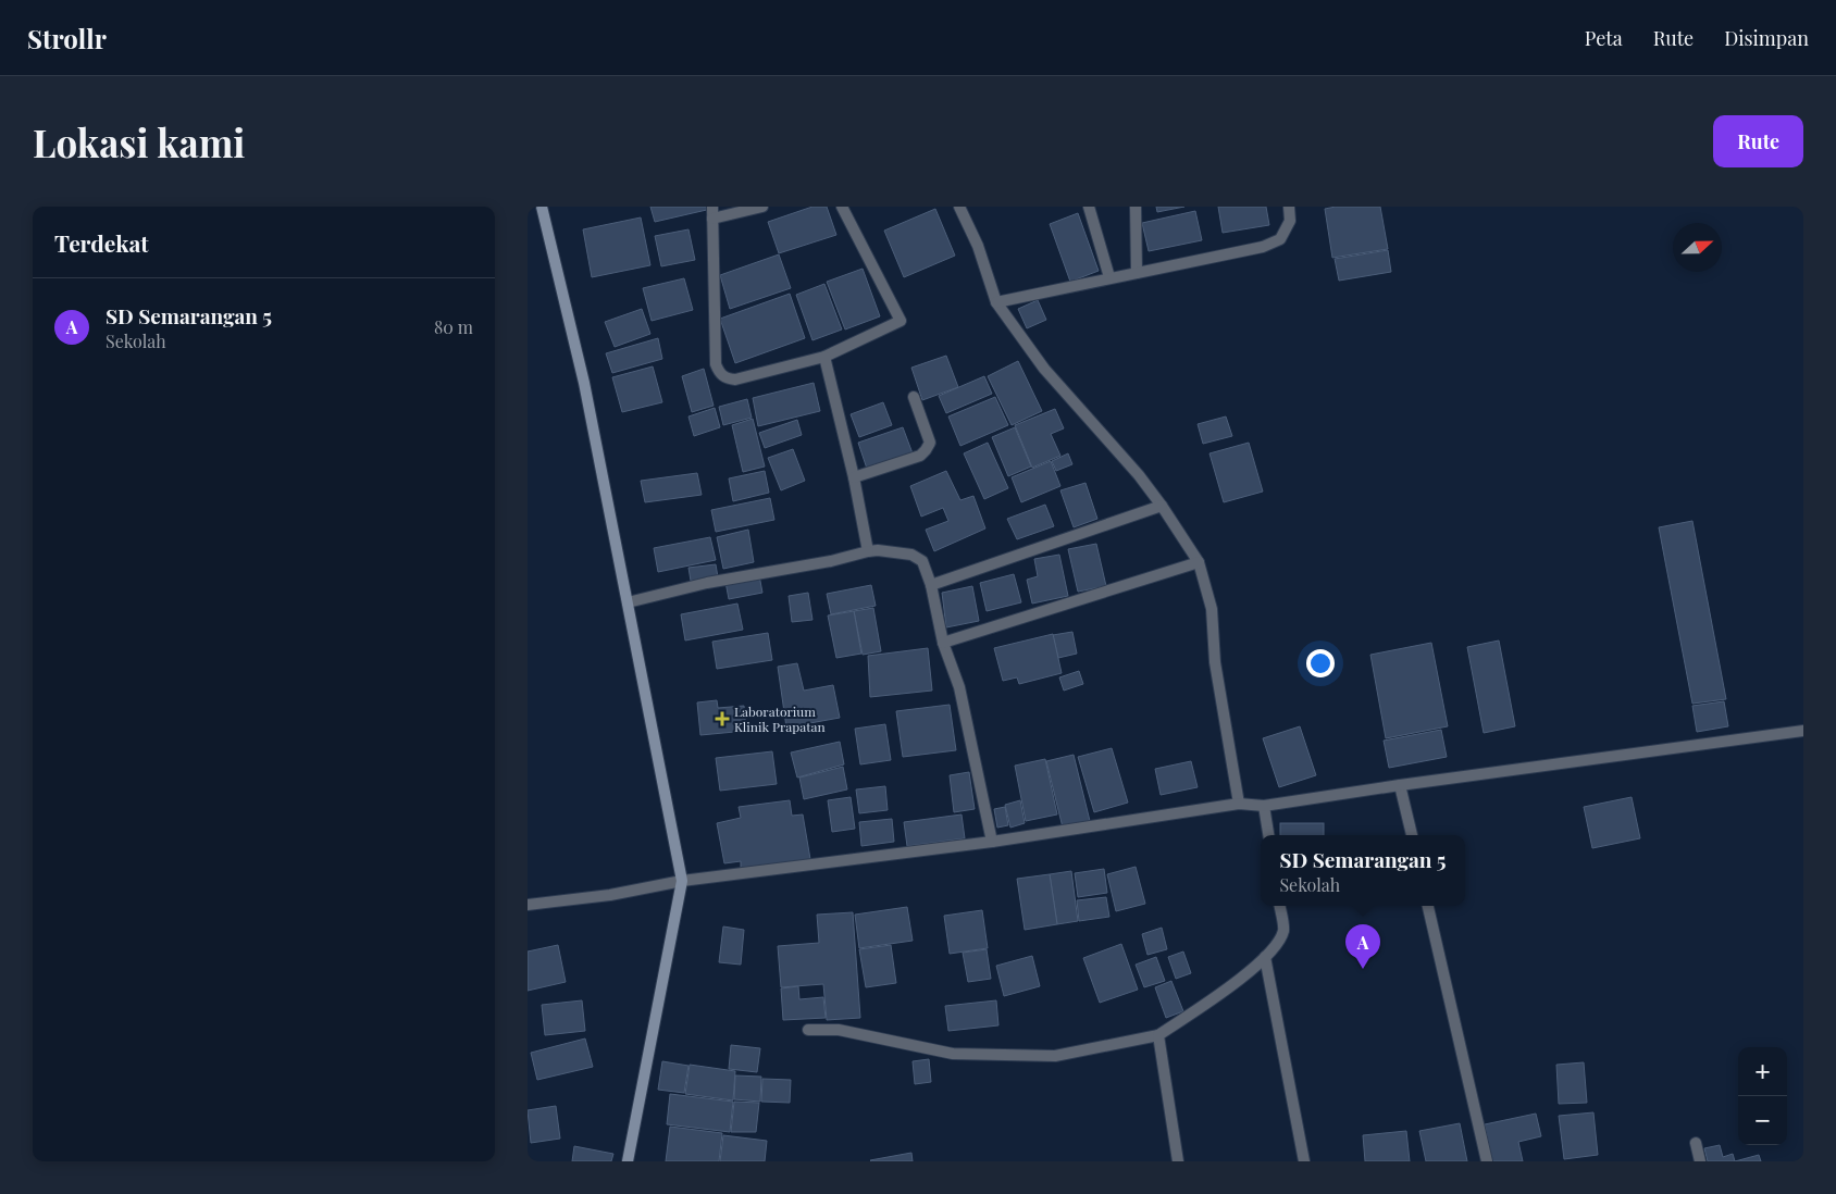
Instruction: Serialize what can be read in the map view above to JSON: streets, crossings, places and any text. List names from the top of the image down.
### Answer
{
  "places": {
    "health": ["Laboratorium Klinik Prapatan"]
  },
  "north": "right",
  "page": {
    "header": "Strollr",
    "nav": ["Peta", "Rute", "Disimpan"],
    "buttons": "Rute",
    "title": "Lokasi kami",
    "heading": "Terdekat",
    "list": [
      {
        "mark": "A",
        "name": "SD Semarangan 5",
        "note": "Sekolah",
        "value": "80 m"
      }
    ],
    "popup": ["SD Semarangan 5", "Sekolah"],
    "pins": "A",
    "map_buttons": ["+", "−"]
  }
}
